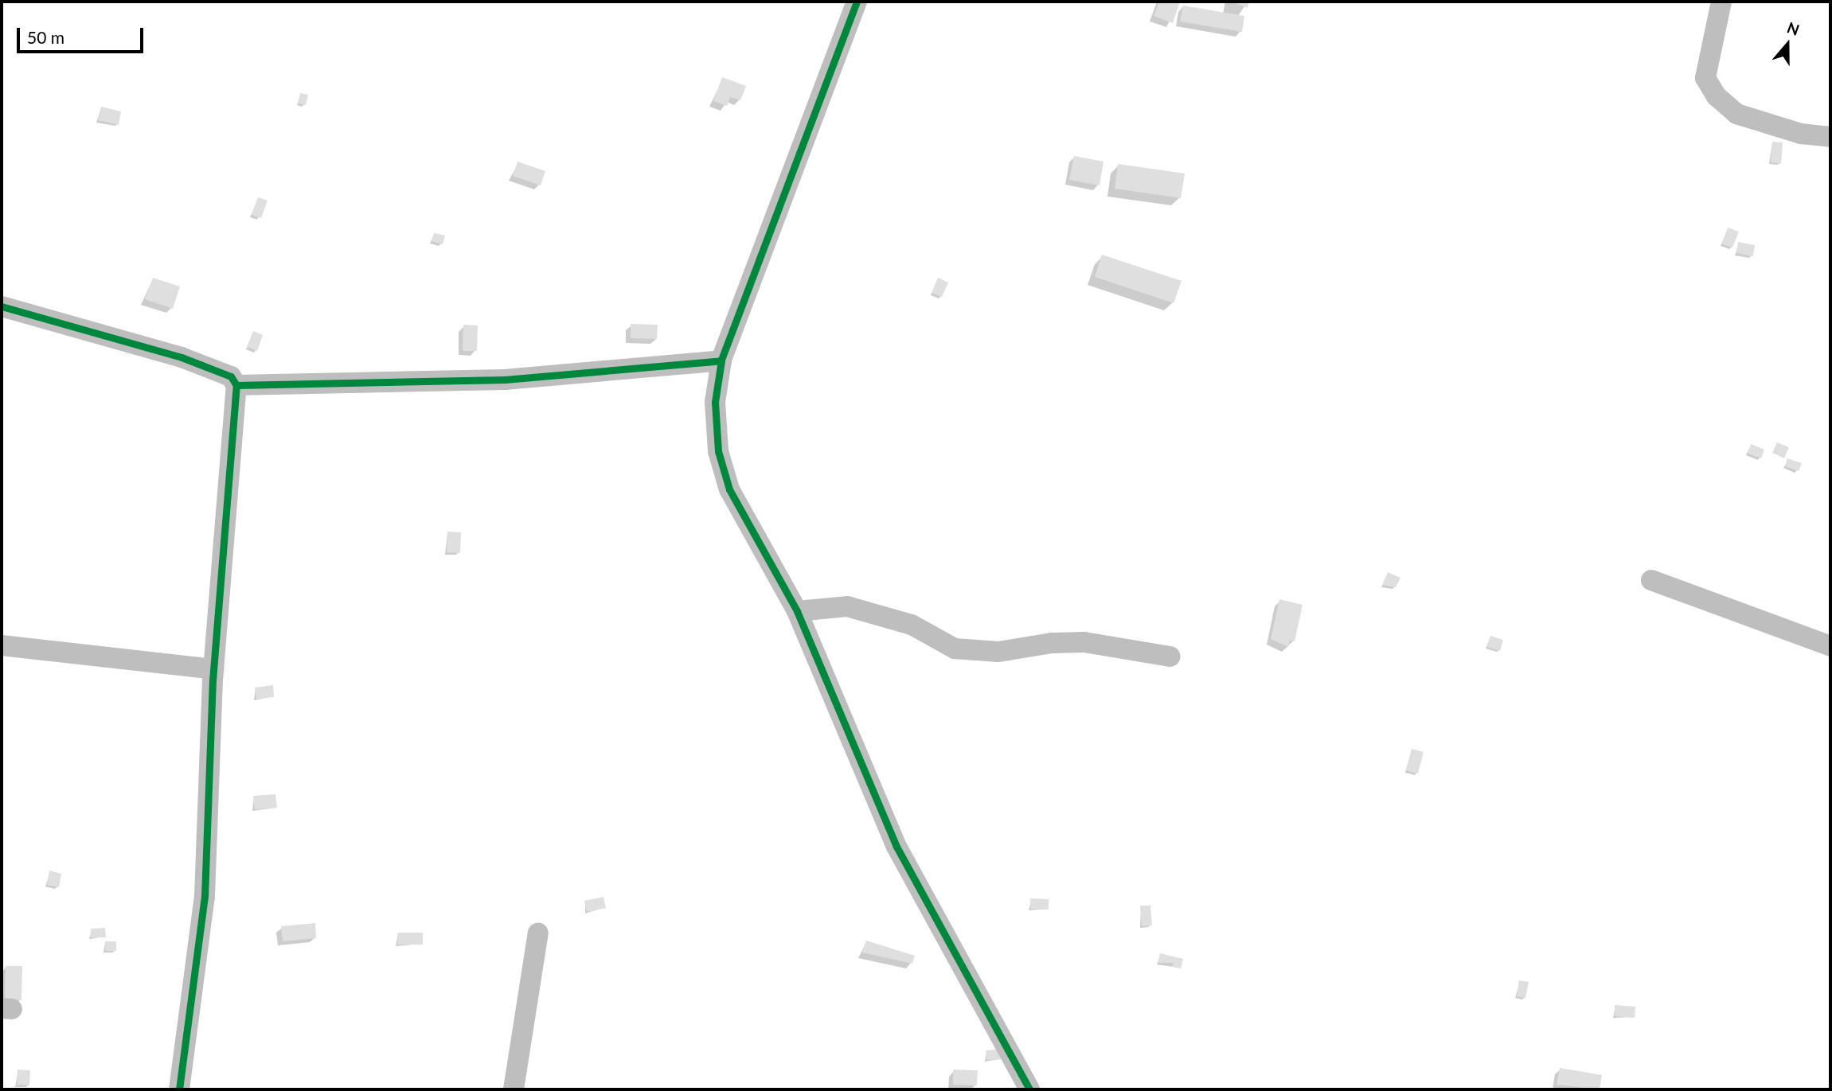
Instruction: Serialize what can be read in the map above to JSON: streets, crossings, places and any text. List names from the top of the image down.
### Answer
{
  "scale_bar": "50 m",
  "north": "top"
}
